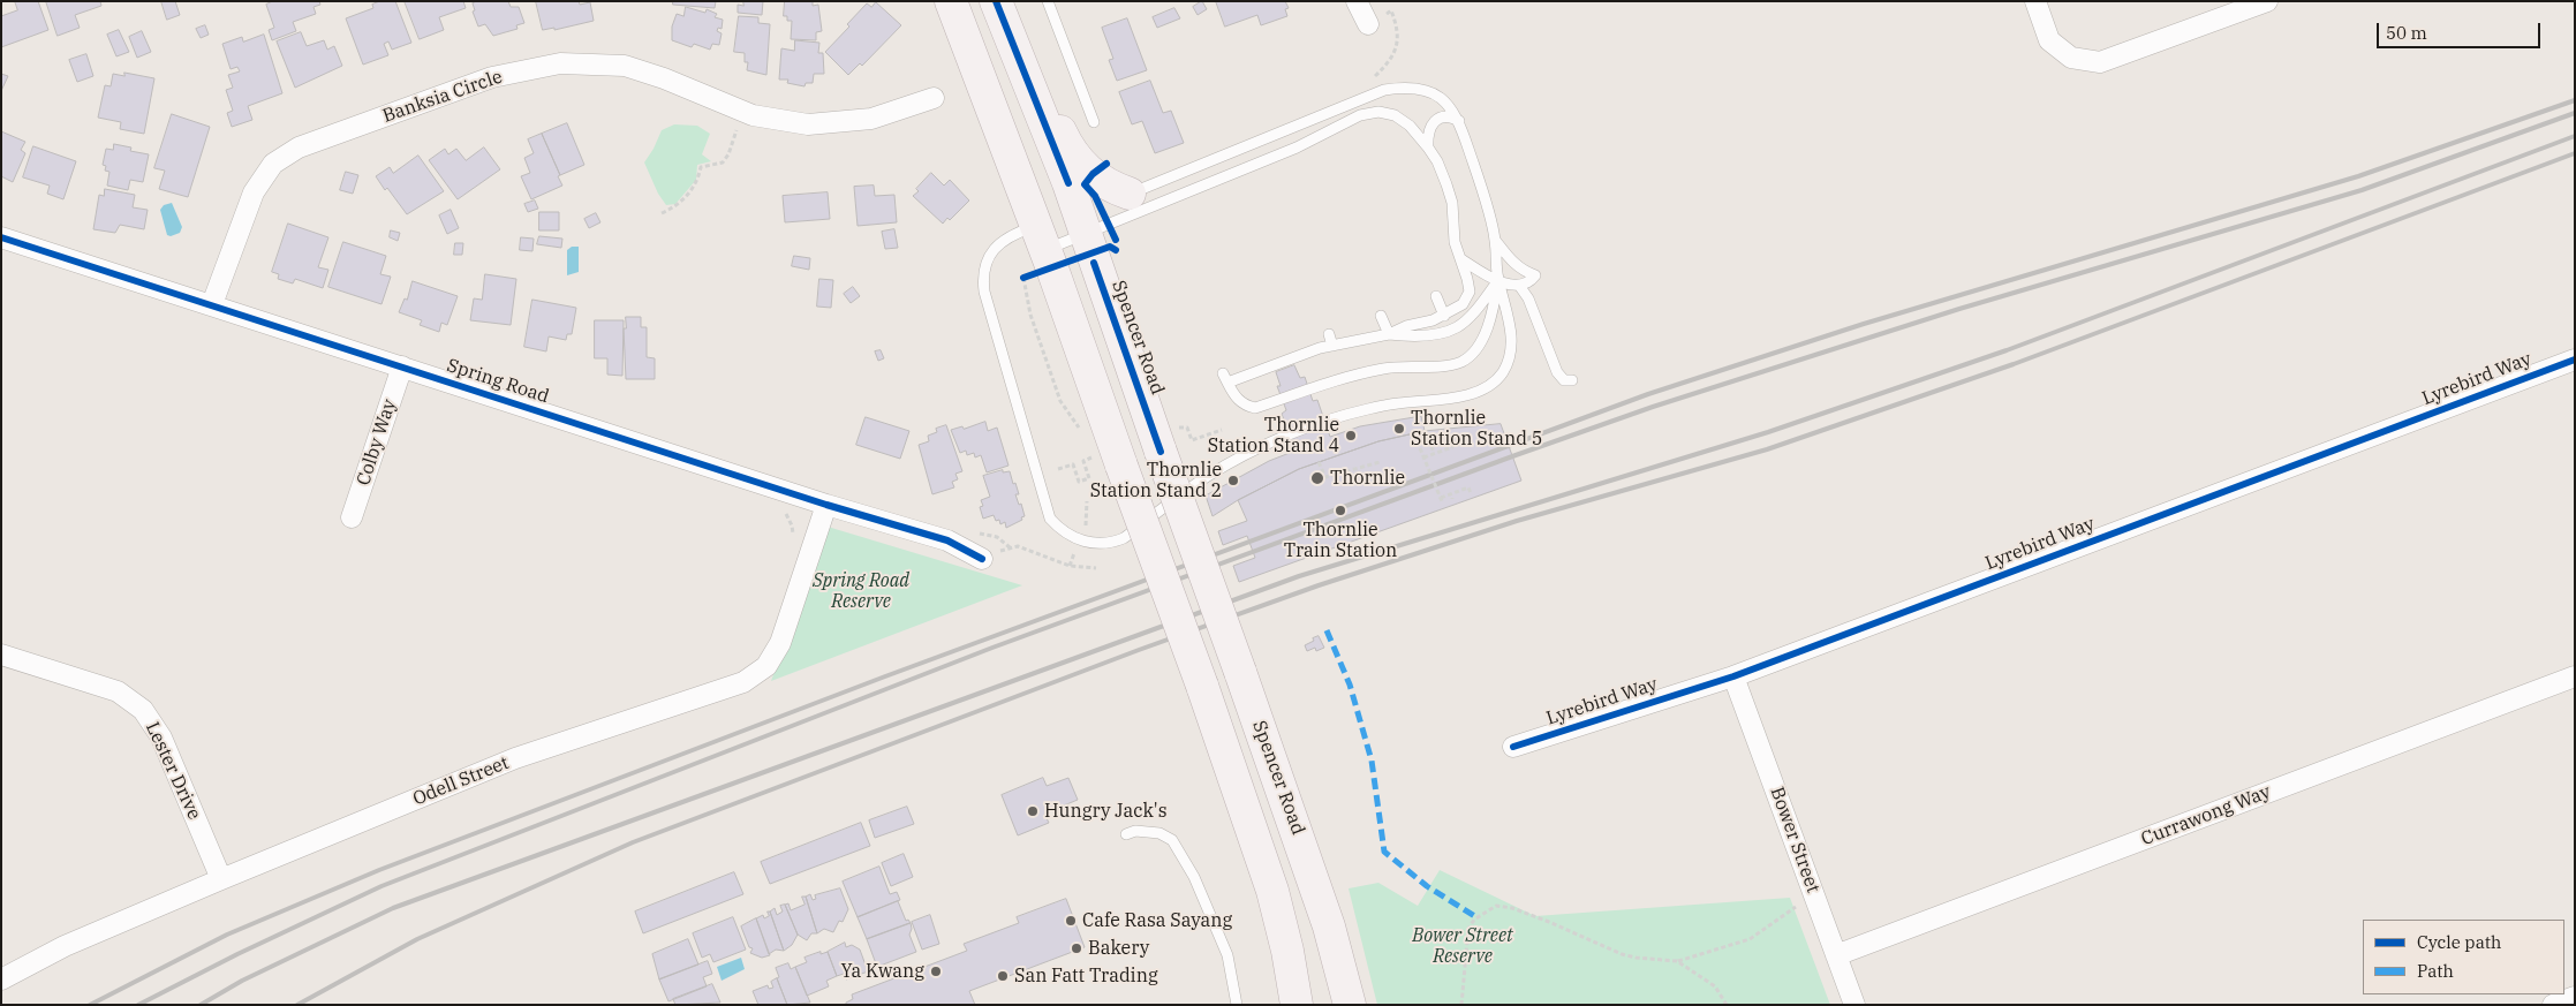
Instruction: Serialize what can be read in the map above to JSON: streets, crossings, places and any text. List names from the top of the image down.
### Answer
{
  "streets": {
    "main road": ["Spencer Road"],
    "street": [
      "Banksia Circle",
      "Lyrebird Way",
      "Spring Road",
      "Colby Way",
      "Lester Drive",
      "Odell Street",
      "Currawong Way",
      "Bower Street"
    ]
  },
  "crossings": [
    ["Banksia Circle", "Spring Road"],
    ["Lyrebird Way", "Bower Street"],
    ["Spring Road", "Colby Way"],
    ["Spring Road", "Odell Street"],
    ["Lester Drive", "Odell Street"],
    ["Currawong Way", "Bower Street"]
  ],
  "parks": ["Spring Road Reserve", "Bower Street Reserve"],
  "places": [
    "Thornlie Station Stand 5",
    "Thornlie Station Stand 4",
    "Thornlie",
    "Thornlie Station Stand 2",
    "Thornlie Train Station",
    "Hungry Jack's",
    "Cafe Rasa Sayang",
    "Bakery",
    "Ya Kwang",
    "San Fatt Trading"
  ],
  "legend": ["Cycle path", "Path"],
  "scale_bar": "50 m"
}
